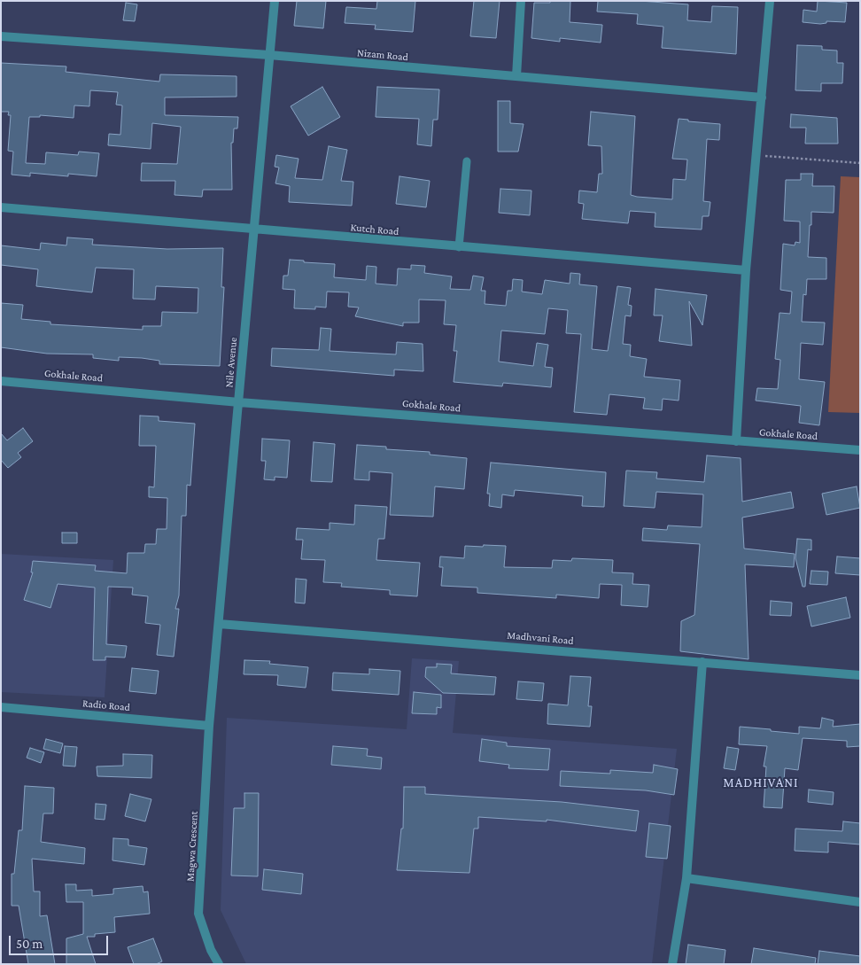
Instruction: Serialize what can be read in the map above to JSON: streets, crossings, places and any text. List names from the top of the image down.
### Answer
{
  "streets": {
    "street": [
      "Nizam Road",
      "Kutch Road",
      "Nile Avenue",
      "Gokhale Road",
      "Madhvani Road",
      "Radio Road",
      "Magwa Crescent"
    ]
  },
  "crossings": [
    ["Nizam Road", "Nile Avenue"],
    ["Kutch Road", "Nile Avenue"],
    ["Nile Avenue", "Gokhale Road"],
    ["Nile Avenue", "Madhvani Road"],
    ["Nile Avenue", "Radio Road"],
    ["Nile Avenue", "Magwa Crescent"],
    ["Radio Road", "Magwa Crescent"]
  ],
  "districts": ["MADHIVANI"],
  "scale_bar": "50 m"
}
